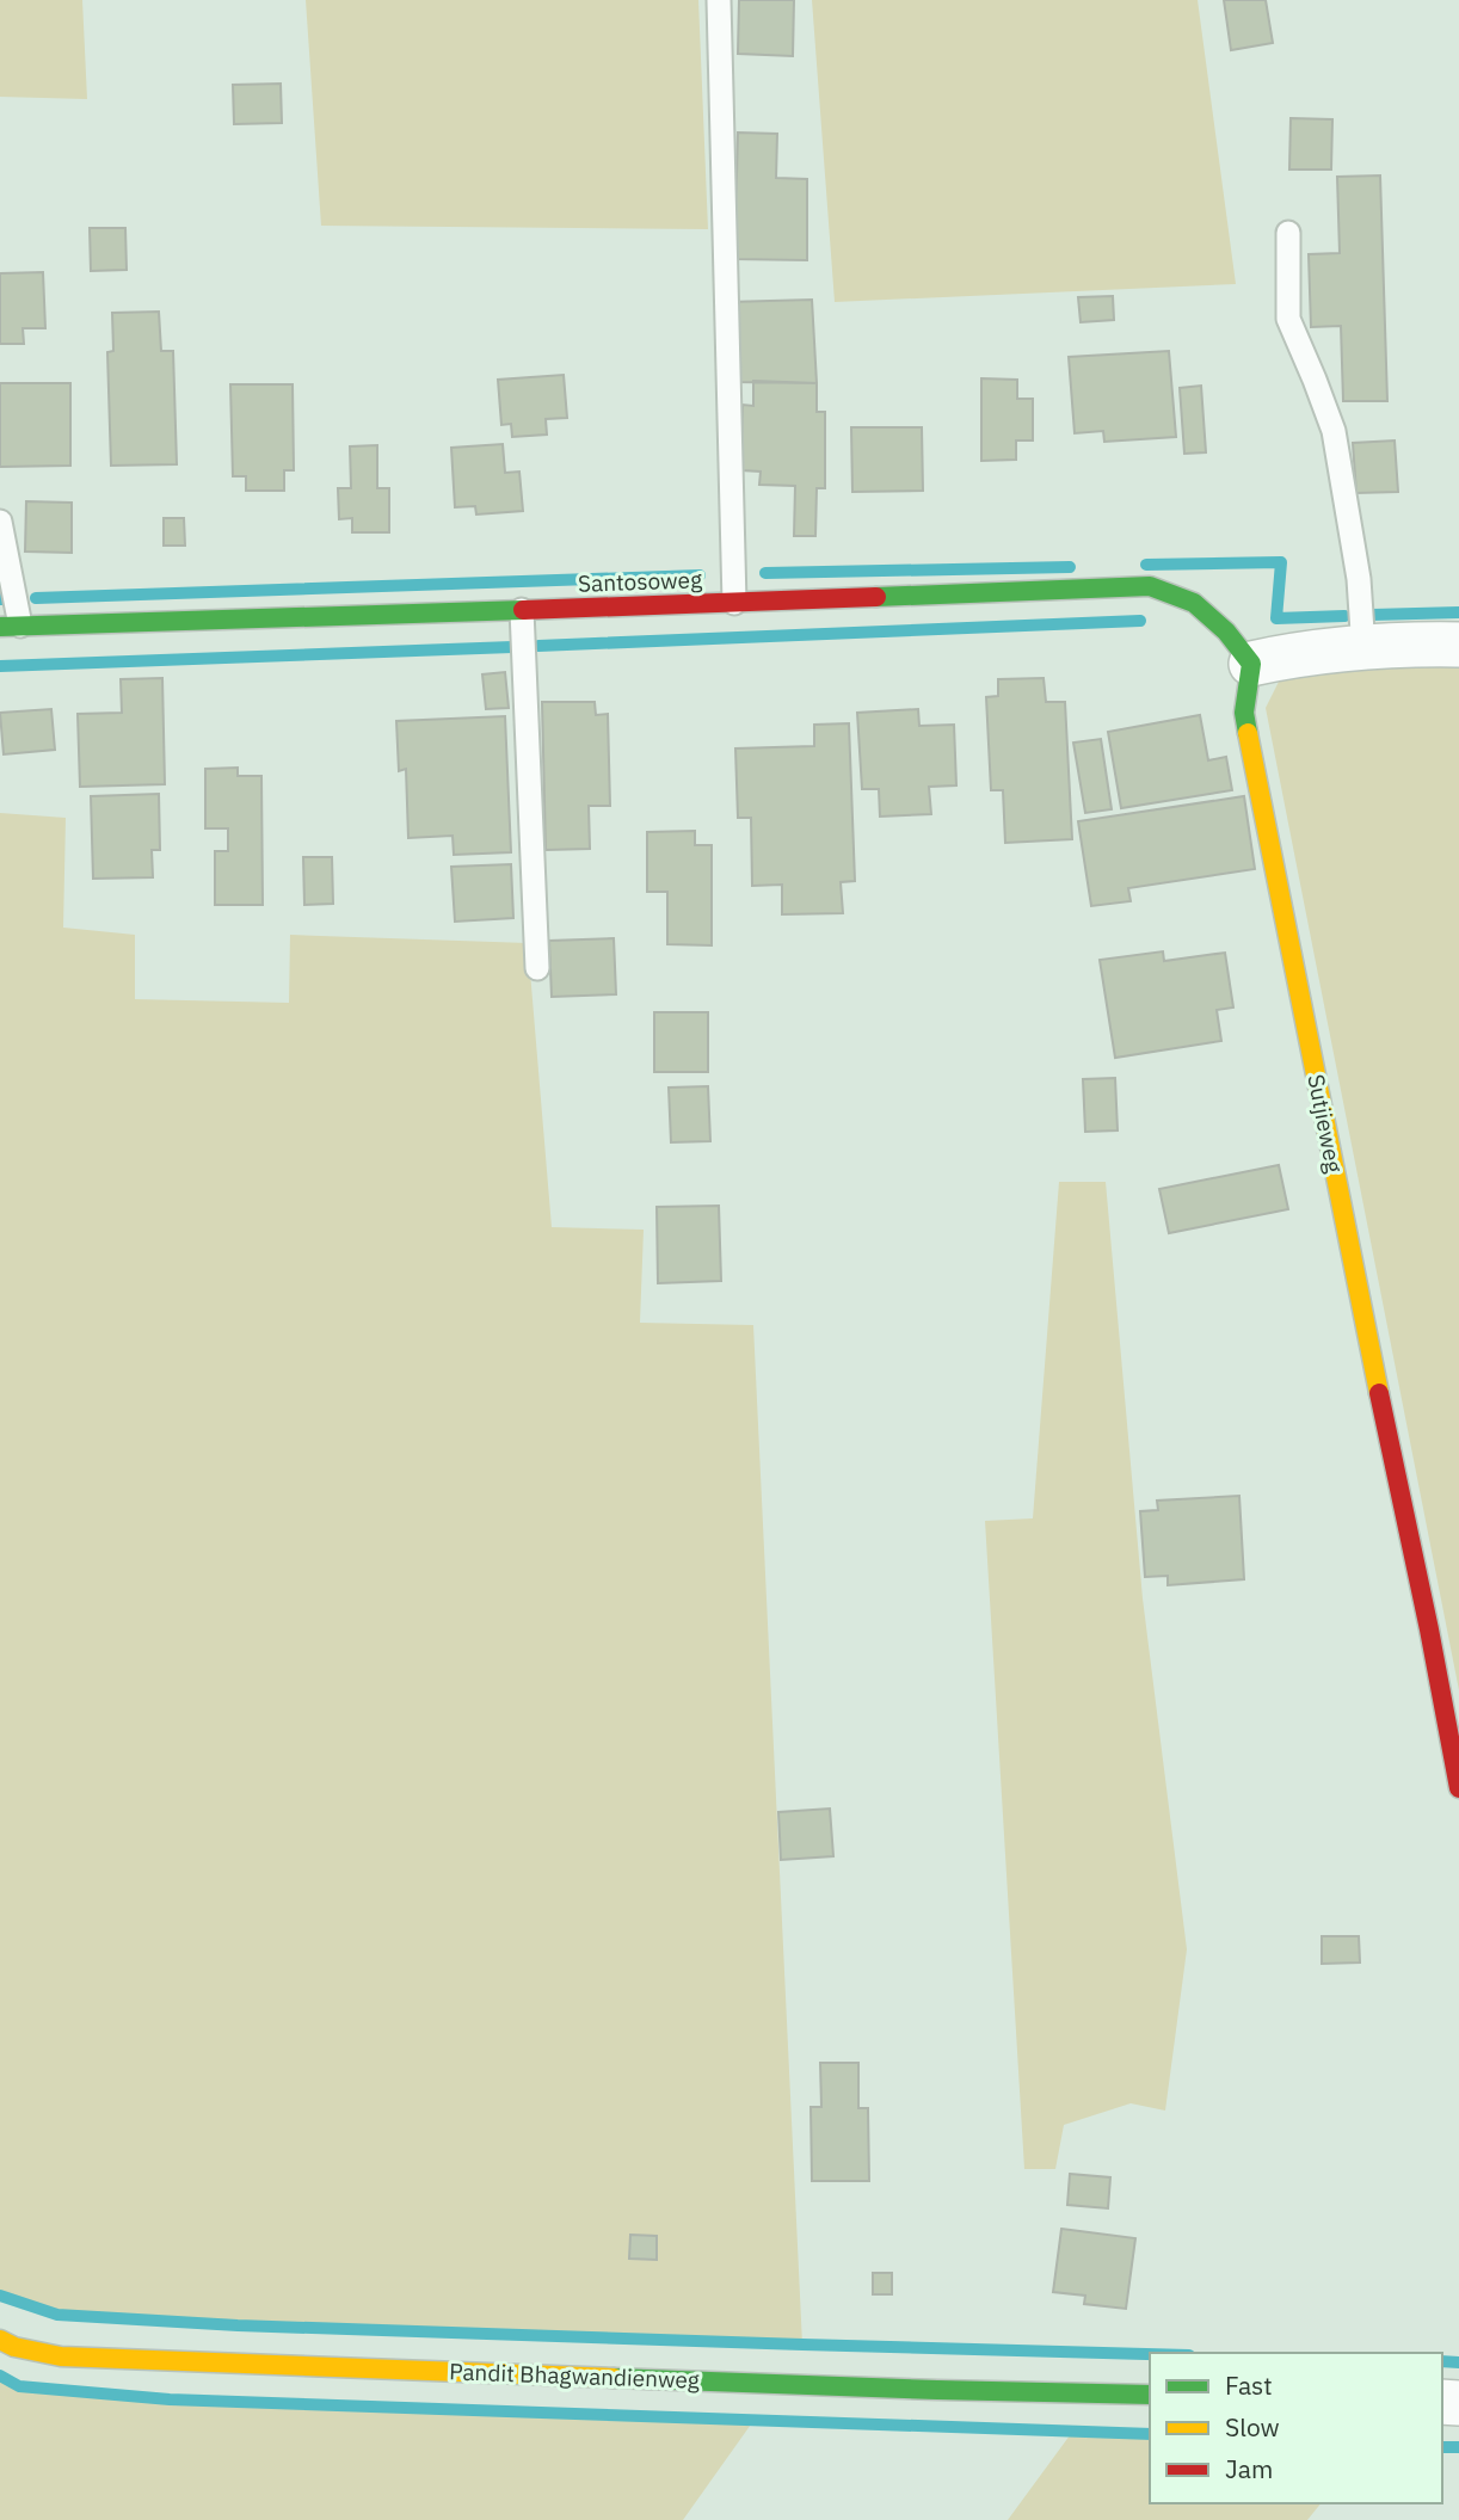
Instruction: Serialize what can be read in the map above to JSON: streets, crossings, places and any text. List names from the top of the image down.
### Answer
{
  "streets": {
    "street": ["Santosoweg", "Sutjieweg", "Pandit Bhagwandienweg"]
  },
  "crossings": [
    ["Santosoweg", "Sutjieweg"]
  ],
  "legend": ["Fast", "Slow", "Jam"]
}
